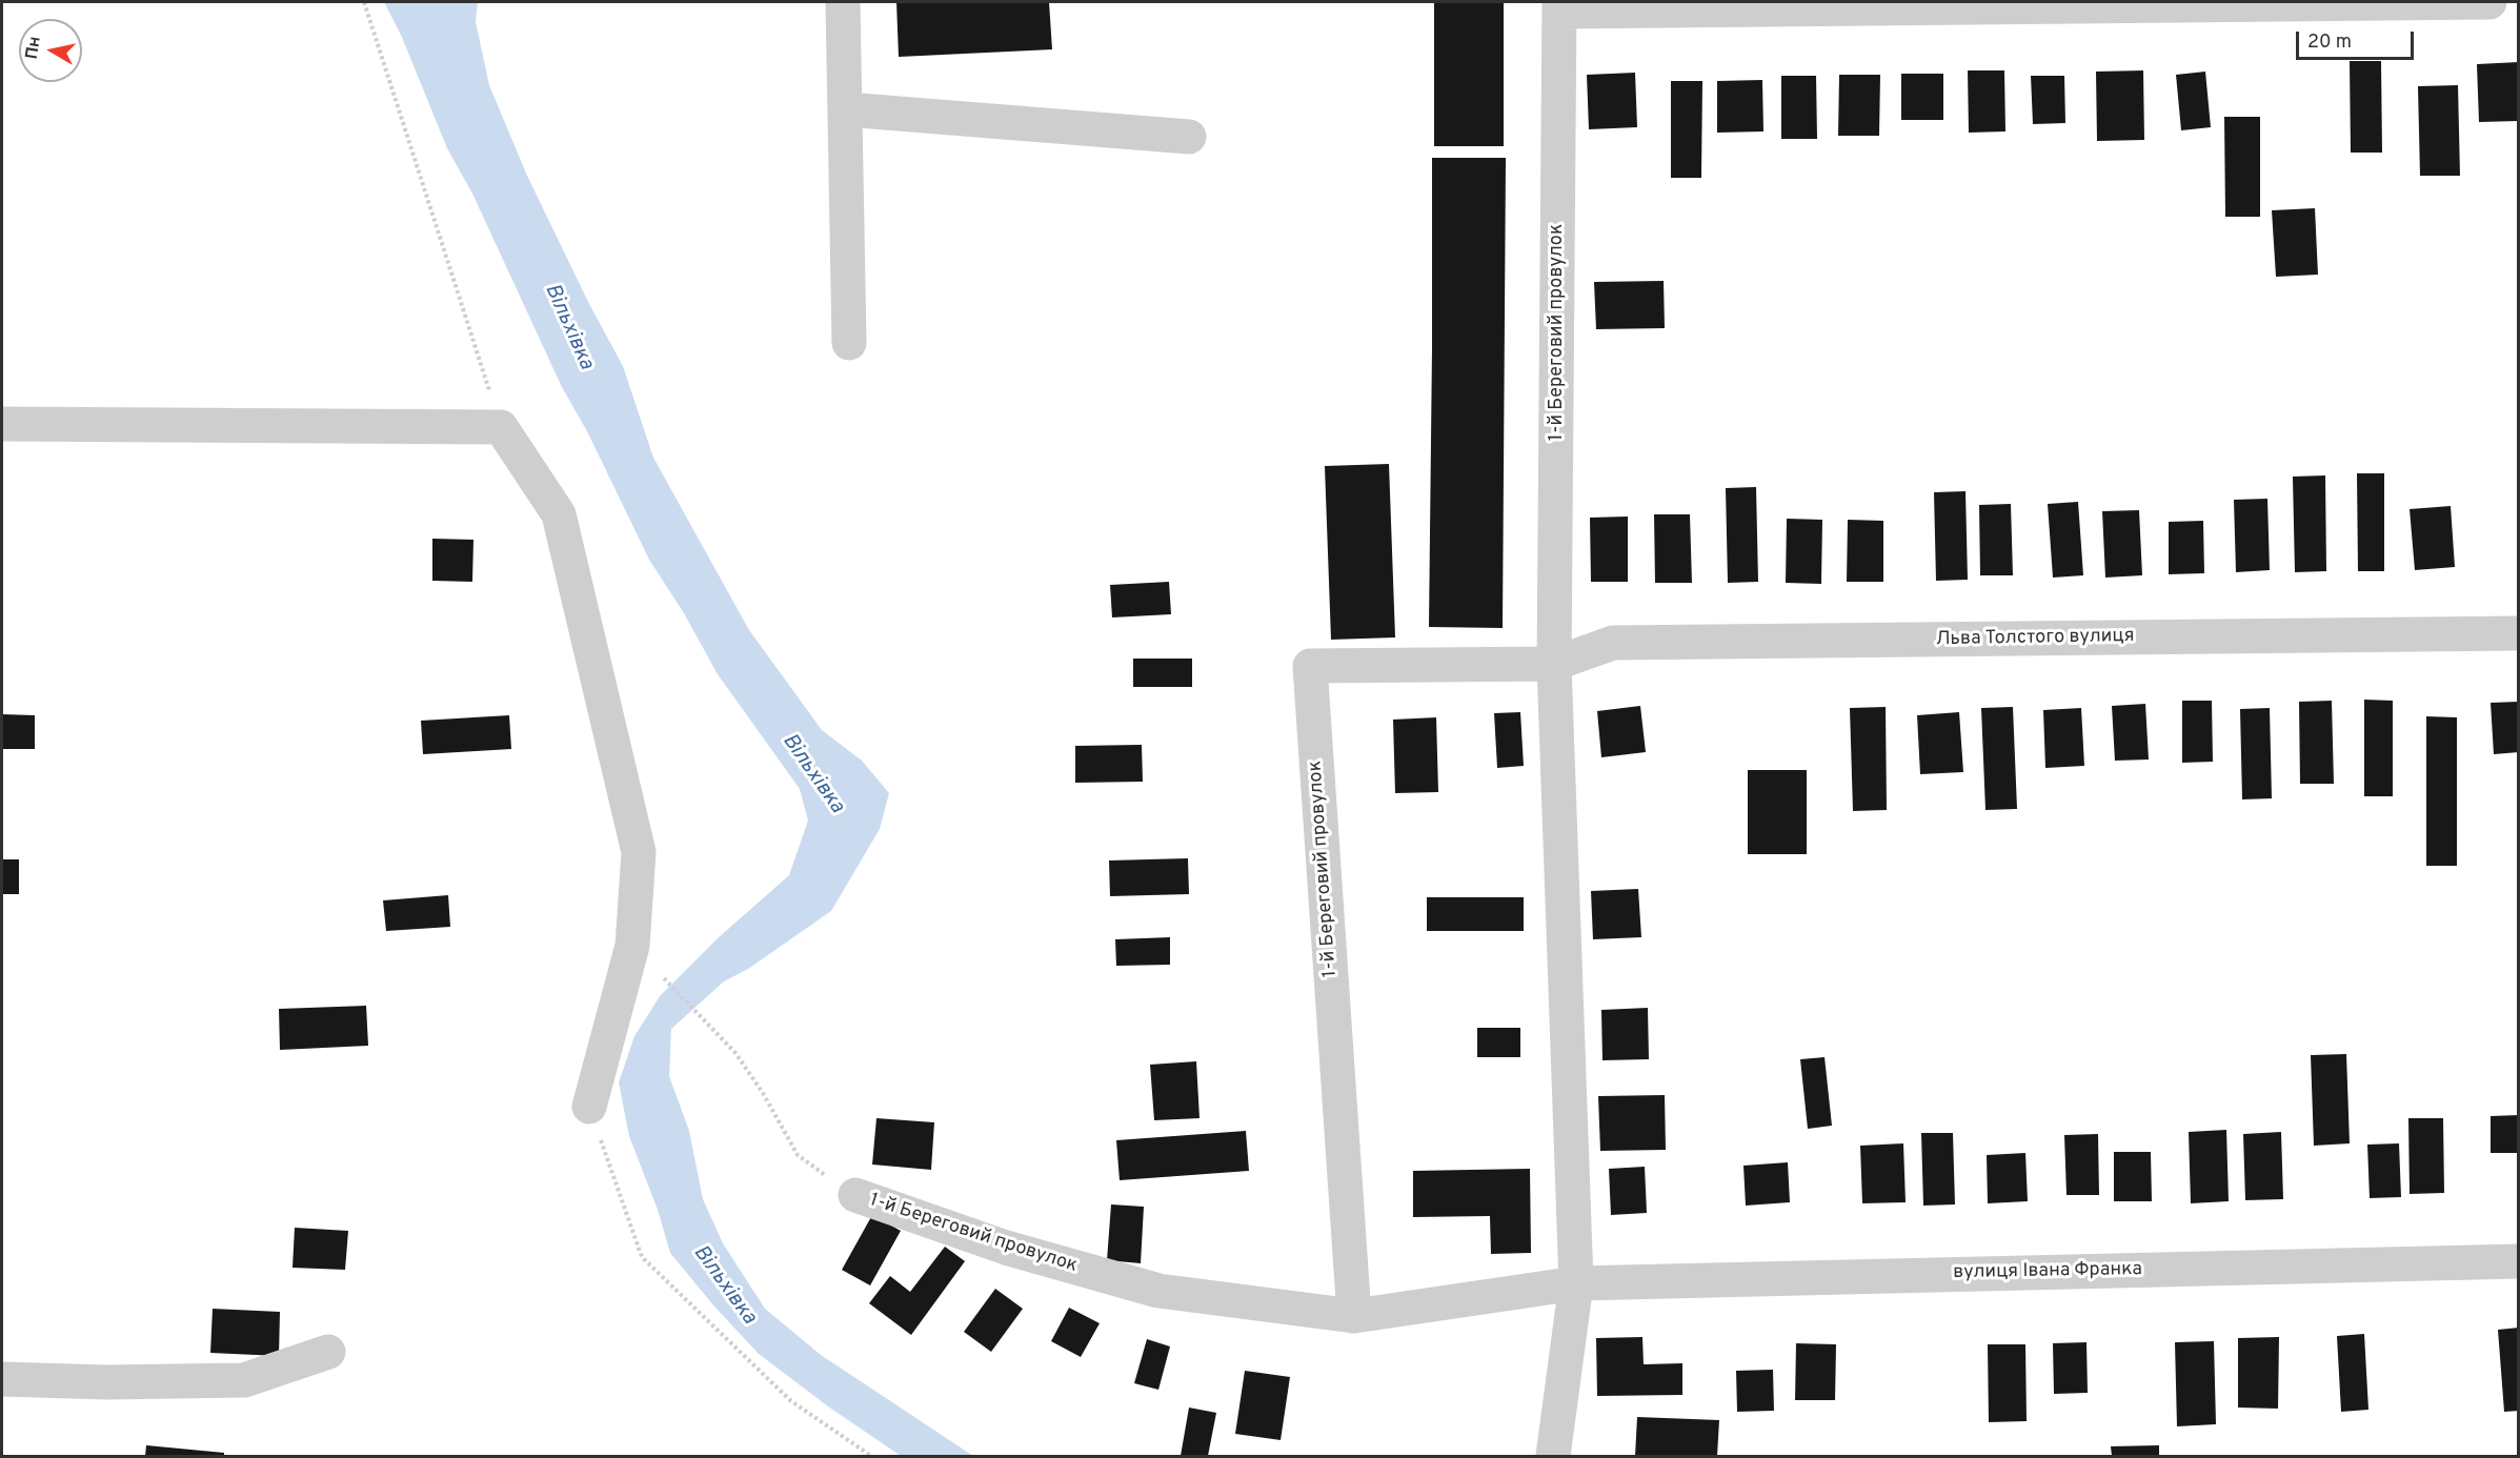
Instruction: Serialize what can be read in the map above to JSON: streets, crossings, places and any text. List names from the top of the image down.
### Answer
{
  "streets": {
    "street": ["1-й Береговий провулок", "Льва Толстого вулиця", "вулиця Івана Франка"]
  },
  "crossings": [
    ["1-й Береговий провулок", "Льва Толстого вулиця"],
    ["1-й Береговий провулок", "вулиця Івана Франка"]
  ],
  "water": ["Вільхівка"],
  "scale_bar": "20 m",
  "north": "left"
}
